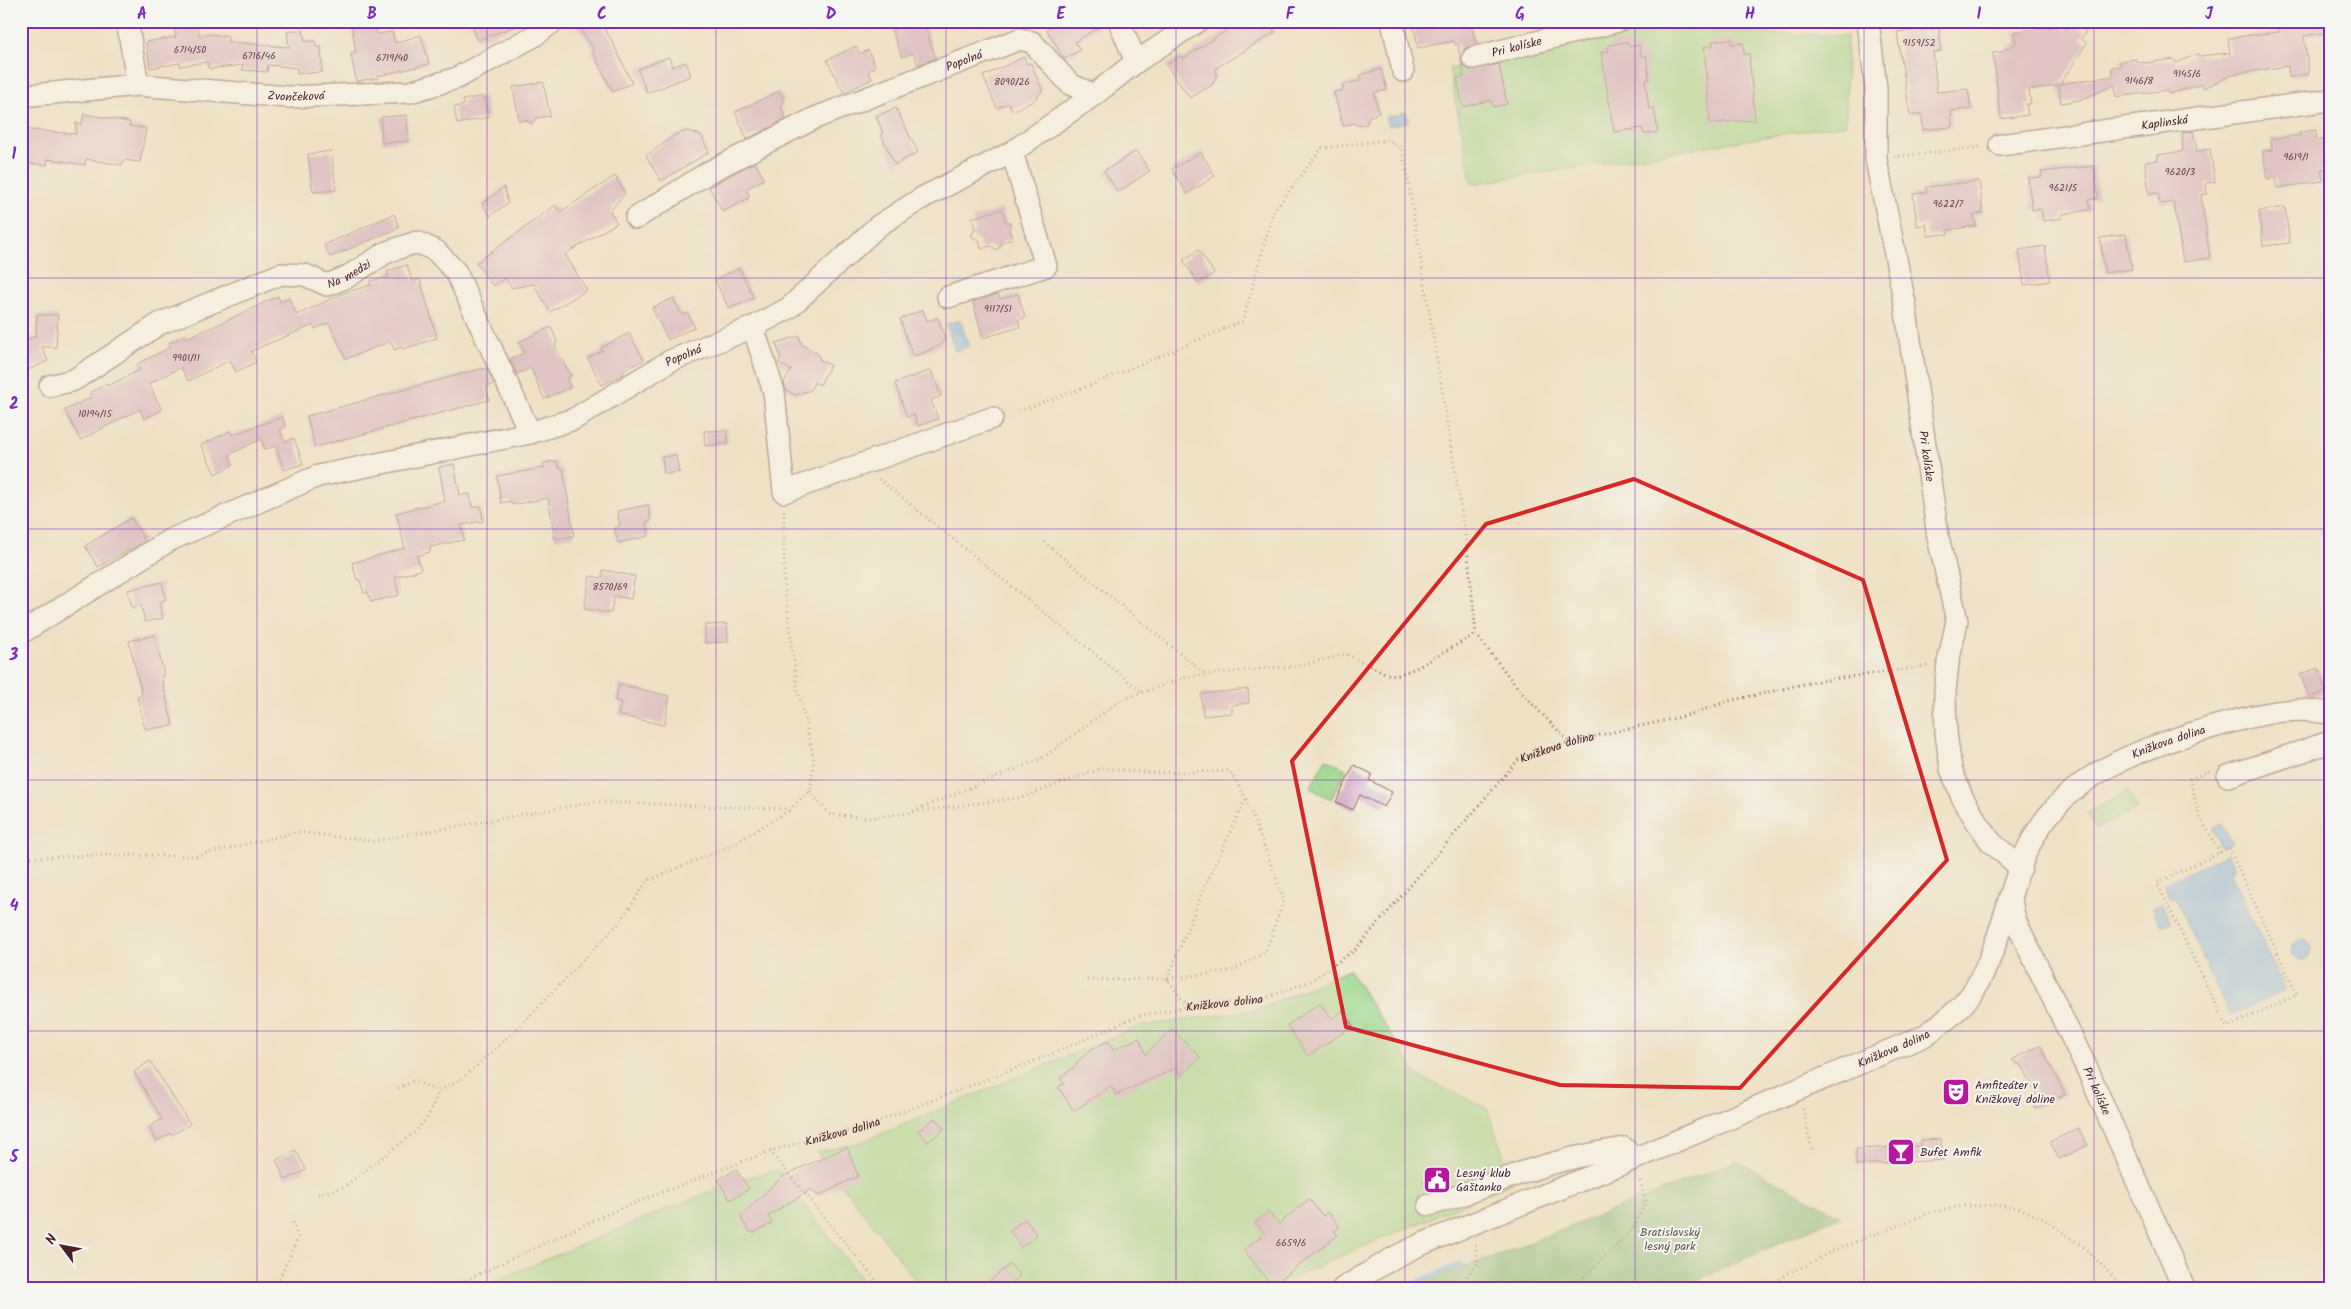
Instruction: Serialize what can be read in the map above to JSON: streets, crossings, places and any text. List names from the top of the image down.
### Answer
{
  "streets": {
    "street": [
      "Pri kolíske",
      "Popolná",
      "Zvončeková",
      "Kaplinská",
      "Na medzi",
      "Knižkova dolina"
    ]
  },
  "crossings": [
    ["Pri kolíske", "Knižkova dolina"],
    ["Popolná", "Na medzi"]
  ],
  "parks": ["Bratislavský lesný park"],
  "places": {
    "theatre": ["Amfiteáter v Knižkovej doline"],
    "bar": ["Bufet Amfik"],
    "public building": ["Lesný klub Gaštanko"]
  },
  "house_numbers": [
    "9159/52",
    "6714/50",
    "6716/46",
    "6719/40",
    "9145/6",
    "9146/8",
    "8090/26",
    "9619/1",
    "9620/3",
    "9621/5",
    "9622/7",
    "9117/51",
    "9901/11",
    "10194/15",
    "8570/69",
    "6659/6"
  ],
  "north": "top left",
  "grid": {
    "columns": [
      "A",
      "B",
      "C",
      "D",
      "E",
      "F",
      "G",
      "H",
      "I",
      "J"
    ],
    "rows": [
      "1",
      "2",
      "3",
      "4",
      "5"
    ]
  }
}
